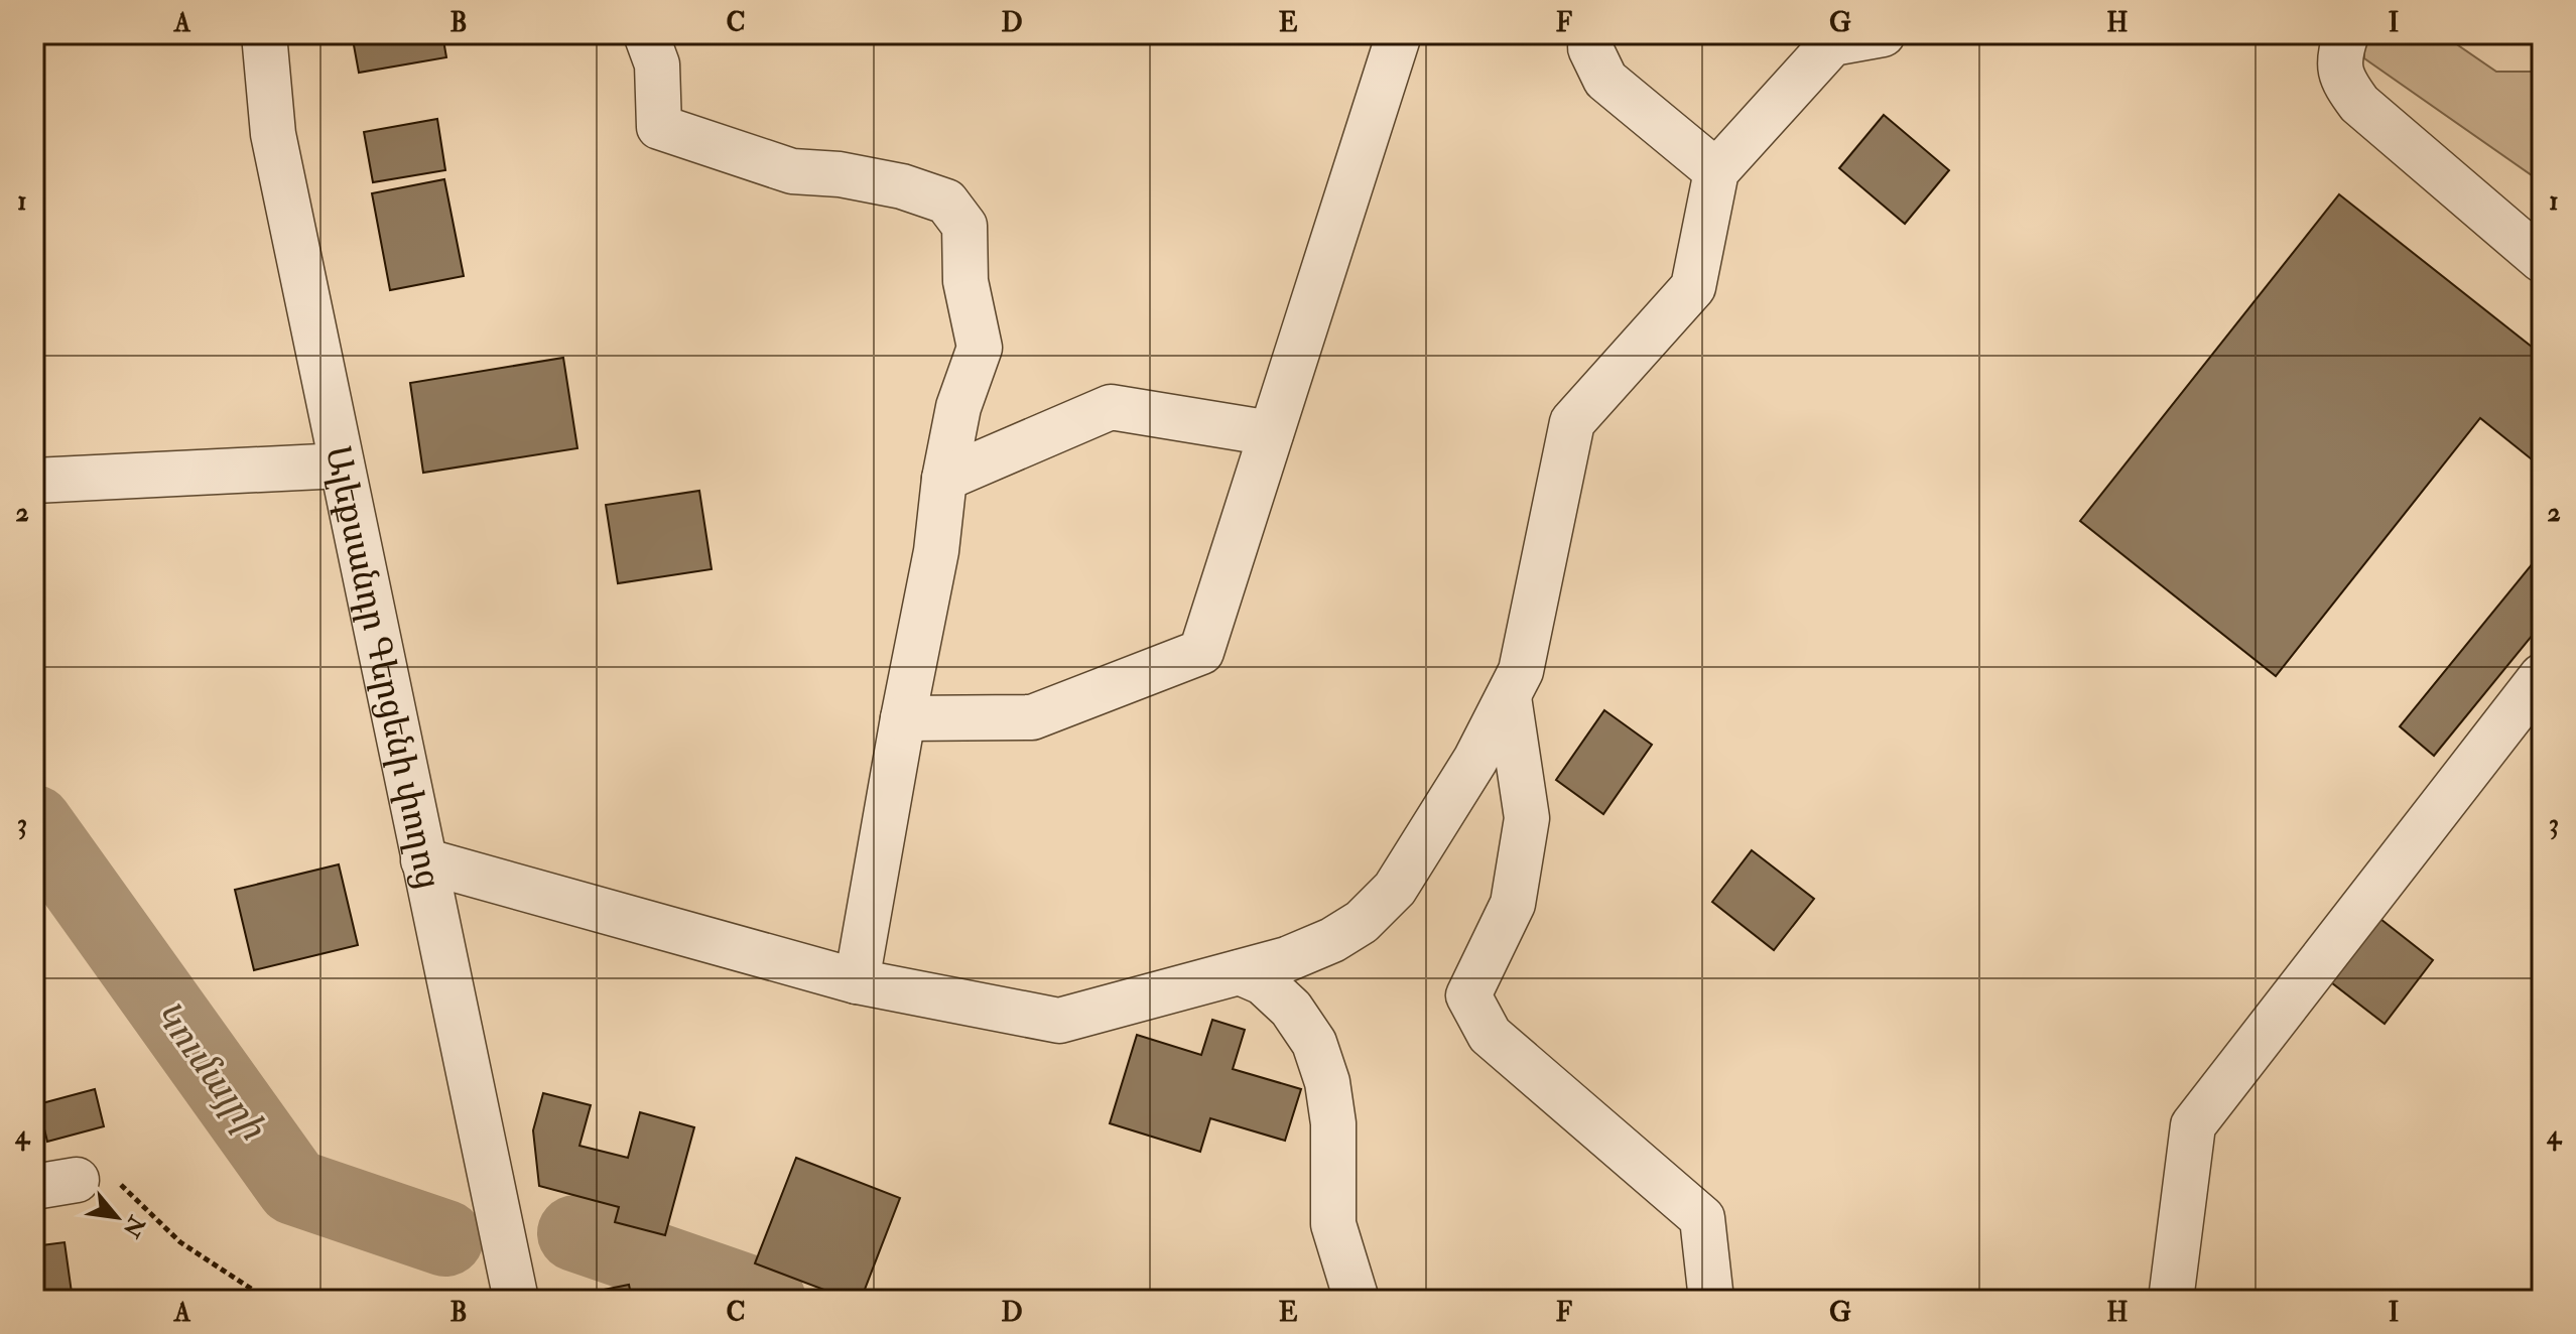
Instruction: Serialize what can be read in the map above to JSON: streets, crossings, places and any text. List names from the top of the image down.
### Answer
{
  "streets": {
    "street": ["Ալեքսանդր Գերցենի փողոց"]
  },
  "water": ["Կումայրի"],
  "north": "bottom right",
  "grid": {
    "columns": [
      "A",
      "B",
      "C",
      "D",
      "E",
      "F",
      "G",
      "H",
      "I"
    ],
    "rows": [
      "1",
      "2",
      "3",
      "4"
    ]
  }
}
